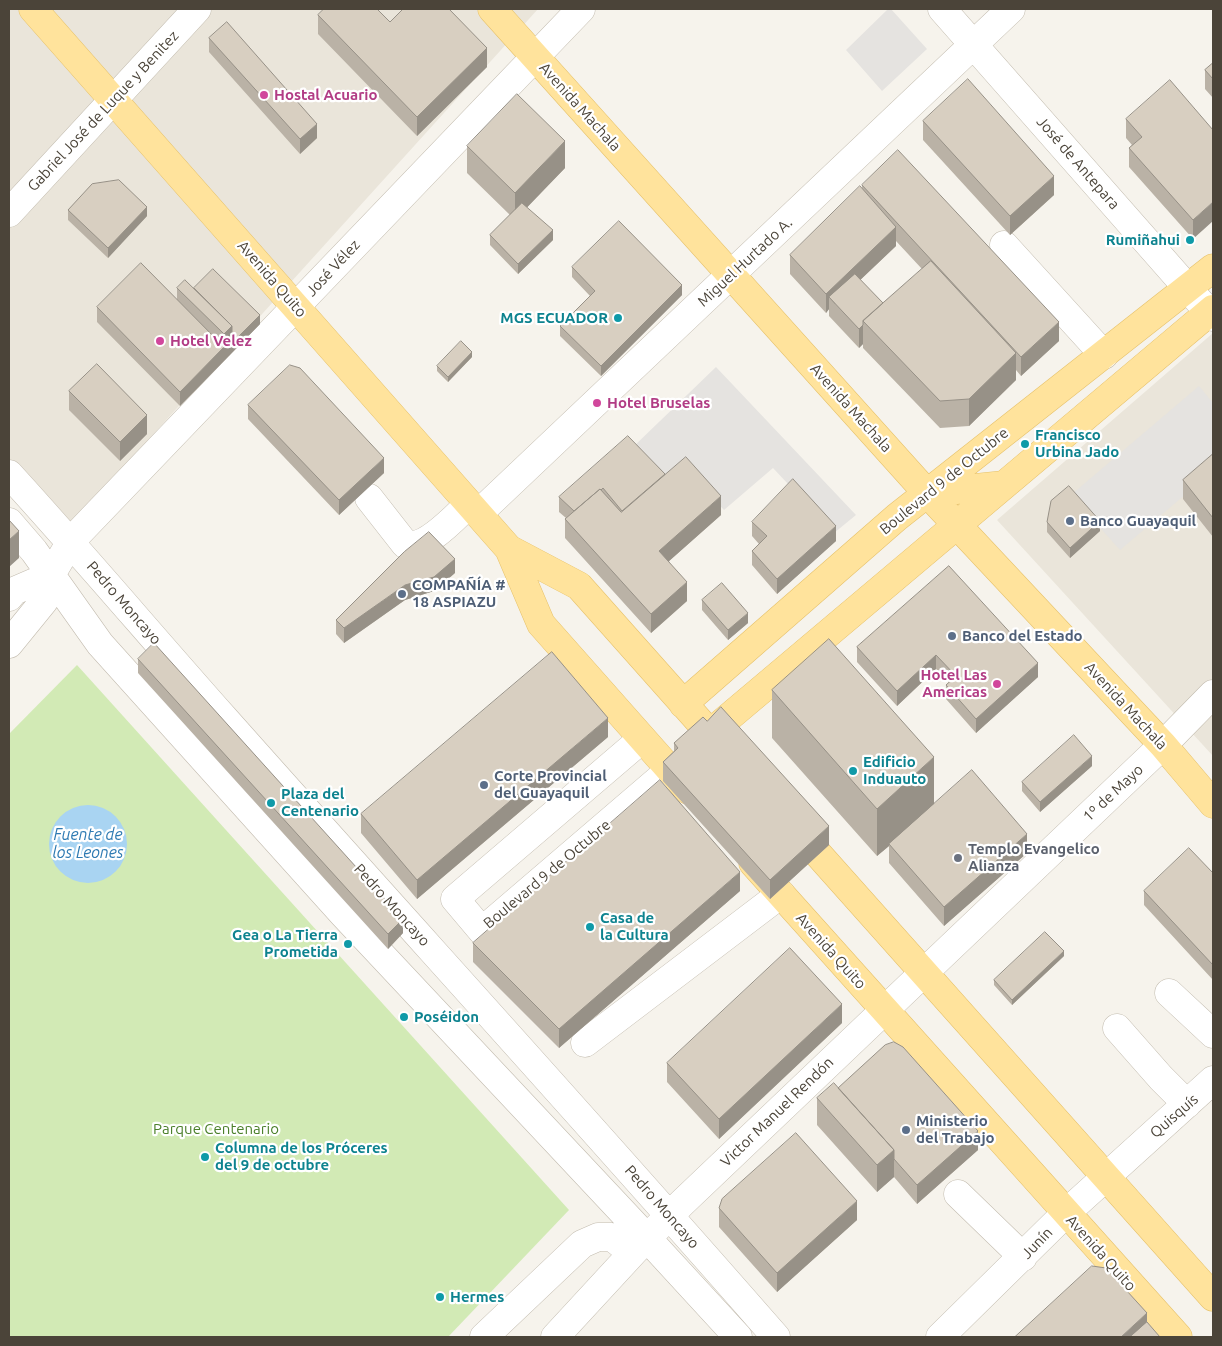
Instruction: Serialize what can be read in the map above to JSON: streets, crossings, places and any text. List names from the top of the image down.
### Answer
{
  "streets": {
    "main road": ["Avenida Machala", "Avenida Quito", "Boulevard 9 de Octubre"],
    "street": [
      "Gabriel José de Luque y Benitez",
      "José de Antepara",
      "Miguel Hurtado A.",
      "José Vélez",
      "Pedro Moncayo",
      "1º de Mayo",
      "Victor Manuel Rendón",
      "Quisquís",
      "Junín"
    ]
  },
  "crossings": [
    ["Avenida Machala", "Miguel Hurtado A."],
    ["Avenida Machala", "José Vélez"],
    ["Avenida Machala", "Boulevard 9 de Octubre"],
    ["Avenida Machala", "1º de Mayo"],
    ["Gabriel José de Luque y Benitez", "Avenida Quito"],
    ["José de Antepara", "Miguel Hurtado A."],
    ["José de Antepara", "Boulevard 9 de Octubre"],
    ["Miguel Hurtado A.", "Avenida Quito"],
    ["José Vélez", "Avenida Quito"],
    ["José Vélez", "Pedro Moncayo"],
    ["Avenida Quito", "Boulevard 9 de Octubre"],
    ["Avenida Quito", "Victor Manuel Rendón"],
    ["Avenida Quito", "Junín"],
    ["Pedro Moncayo", "Victor Manuel Rendón"],
    ["1º de Mayo", "Victor Manuel Rendón"],
    ["Quisquís", "Junín"]
  ],
  "water": ["Fuente de los Leones"],
  "parks": ["Parque Centenario"],
  "places": [
    "Hostal Acuario",
    "Rumiñahui",
    "MGS ECUADOR",
    "Hotel Velez",
    "Hotel Bruselas",
    "Francisco Urbina Jado",
    "Banco Guayaquil",
    "COMPAÑÍA # 18 ASPIAZU",
    "Banco del Estado",
    "Hotel Las Americas",
    "Edificio Induauto",
    "Corte Provincial del Guayaquil",
    "Plaza del Centenario",
    "Templo Evangelico Alianza",
    "Casa de la Cultura",
    "Gea o La Tierra Prometida",
    "Poséidon",
    "Ministerio del Trabajo",
    "Columna de los Próceres del 9 de octubre",
    "Hermes"
  ]
}
